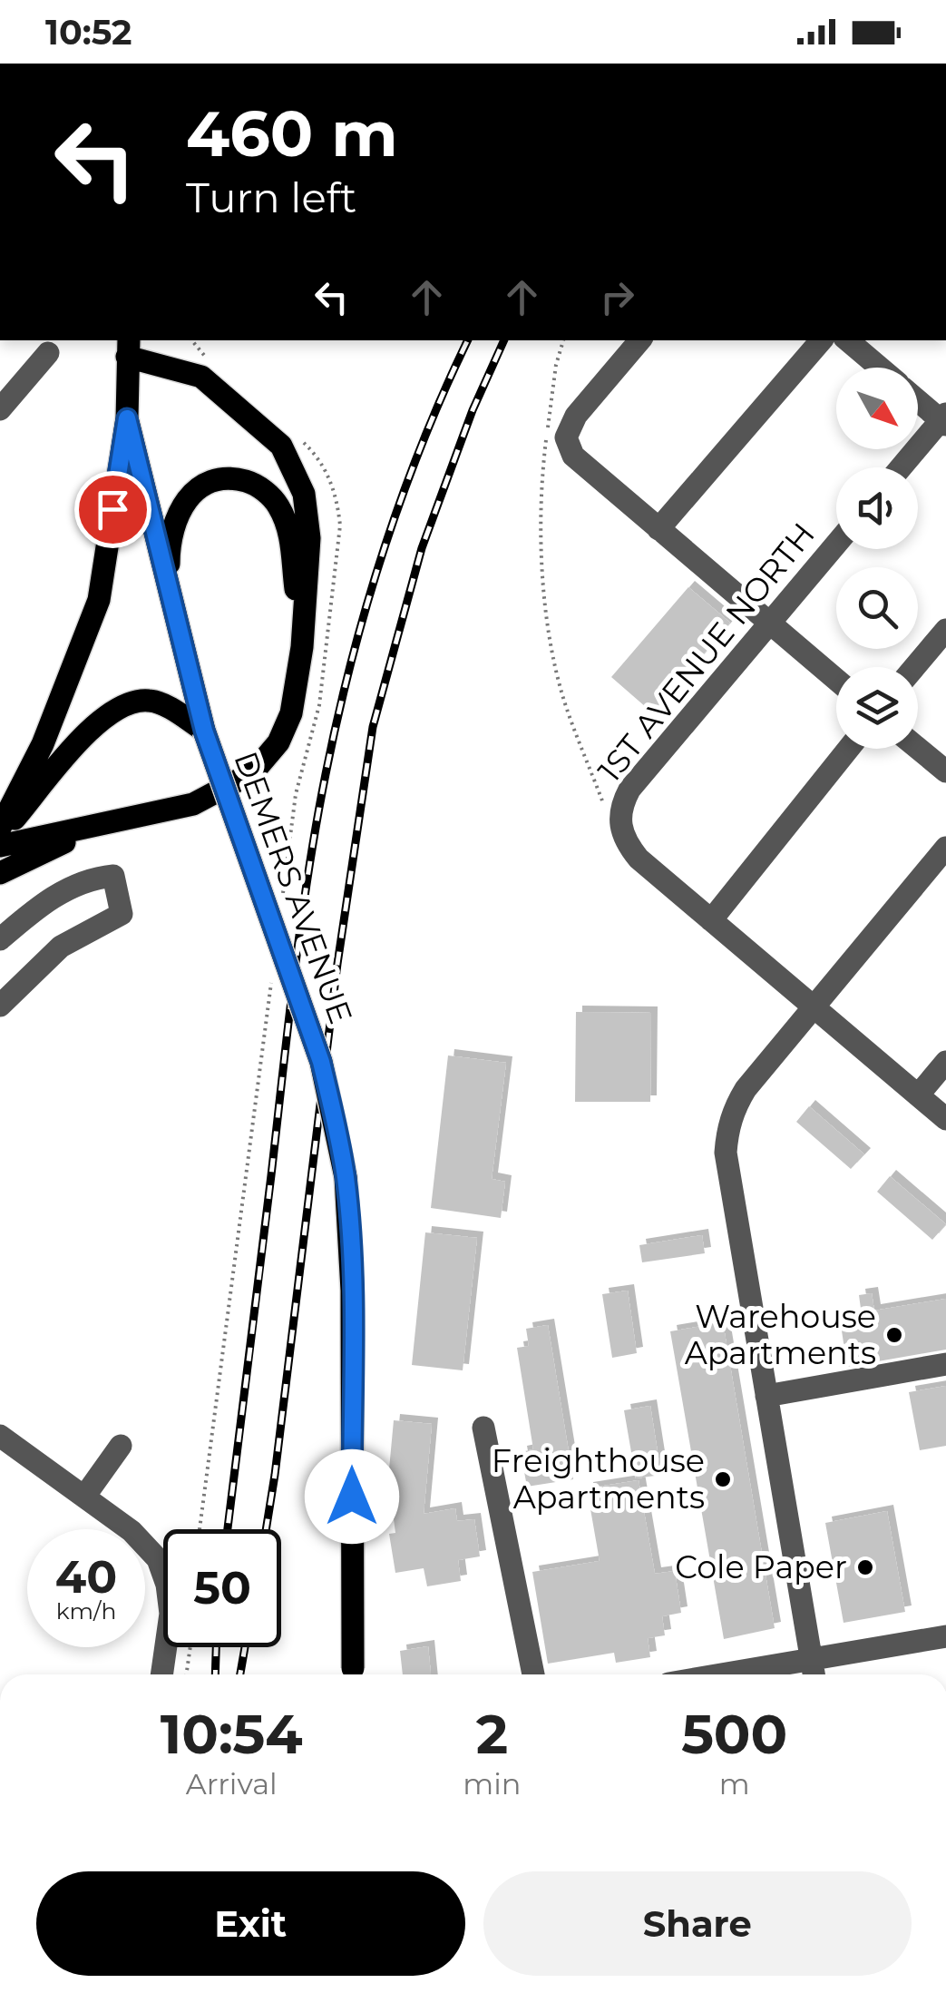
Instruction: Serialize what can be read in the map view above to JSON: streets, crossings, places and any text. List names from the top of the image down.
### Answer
{
  "streets": {
    "main road": ["DEMERS AVENUE"],
    "street": ["1ST AVENUE NORTH"]
  },
  "places": ["Warehouse Apartments", "Freighthouse Apartments", "Cole Paper"],
  "north": "bottom right",
  "page": {
    "status": "10:52",
    "turn": ["460 m", "Turn left"],
    "speed": "40 km/h",
    "limit": "50",
    "eta": [
      "10:54",
      "Arrival",
      "2",
      "min",
      "500",
      "m"
    ],
    "buttons": ["Exit", "Share"]
  }
}
